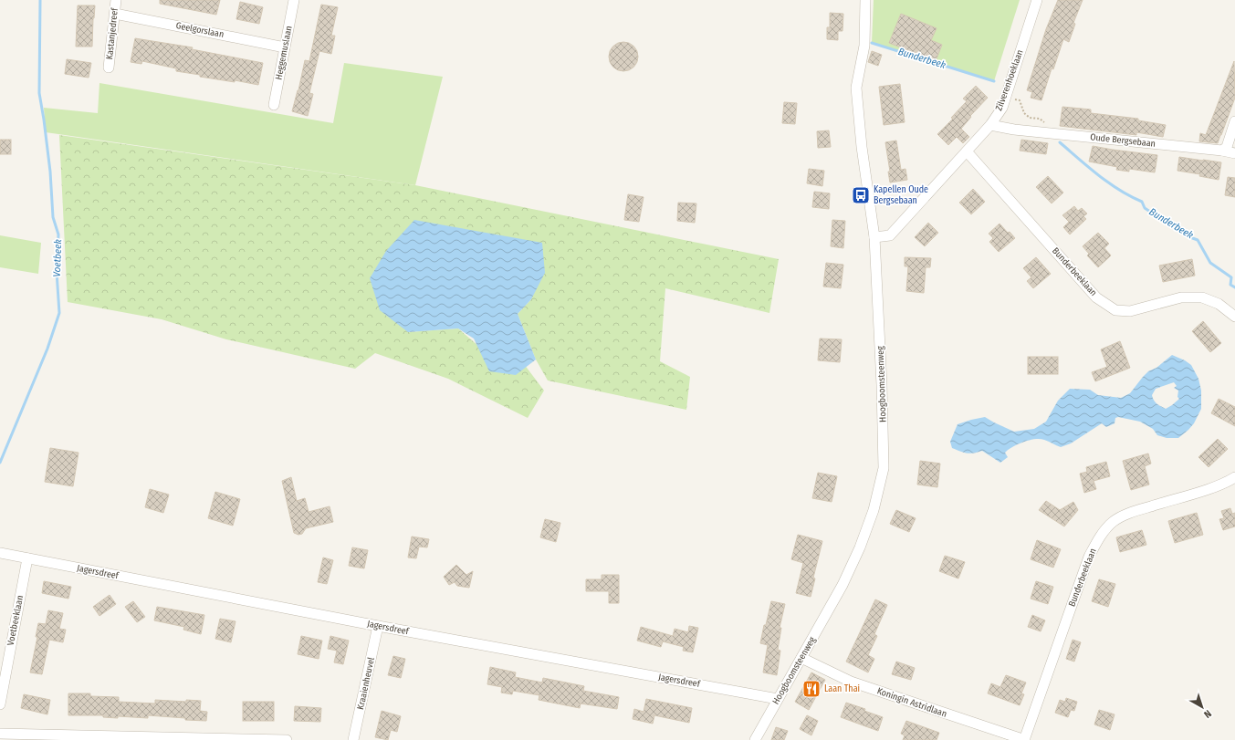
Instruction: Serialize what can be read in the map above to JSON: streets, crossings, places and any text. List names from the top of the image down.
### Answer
{
  "streets": {
    "street": [
      "Geelgorslaan",
      "Kastanjedreef",
      "Heggemuslaan",
      "Zilverenhoeklaan",
      "Oude Bergsebaan",
      "Bunderbeeklaan",
      "Hoogboomsteenweg",
      "Jagersdreef",
      "Voetbeeklaan",
      "Kraaienheuvel",
      "Koningin Astridlaan"
    ]
  },
  "crossings": [
    ["Geelgorslaan", "Kastanjedreef"],
    ["Geelgorslaan", "Heggemuslaan"],
    ["Zilverenhoeklaan", "Oude Bergsebaan"],
    ["Zilverenhoeklaan", "Bunderbeeklaan"],
    ["Bunderbeeklaan", "Koningin Astridlaan"],
    ["Hoogboomsteenweg", "Jagersdreef"],
    ["Hoogboomsteenweg", "Koningin Astridlaan"],
    ["Jagersdreef", "Voetbeeklaan"],
    ["Jagersdreef", "Kraaienheuvel"]
  ],
  "water": ["Bunderbeek", "Voetbeek"],
  "places": {
    "bus stop": ["Kapellen Oude Bergsebaan"],
    "restaurant": ["Laan Thai"]
  },
  "north": "bottom right"
}
